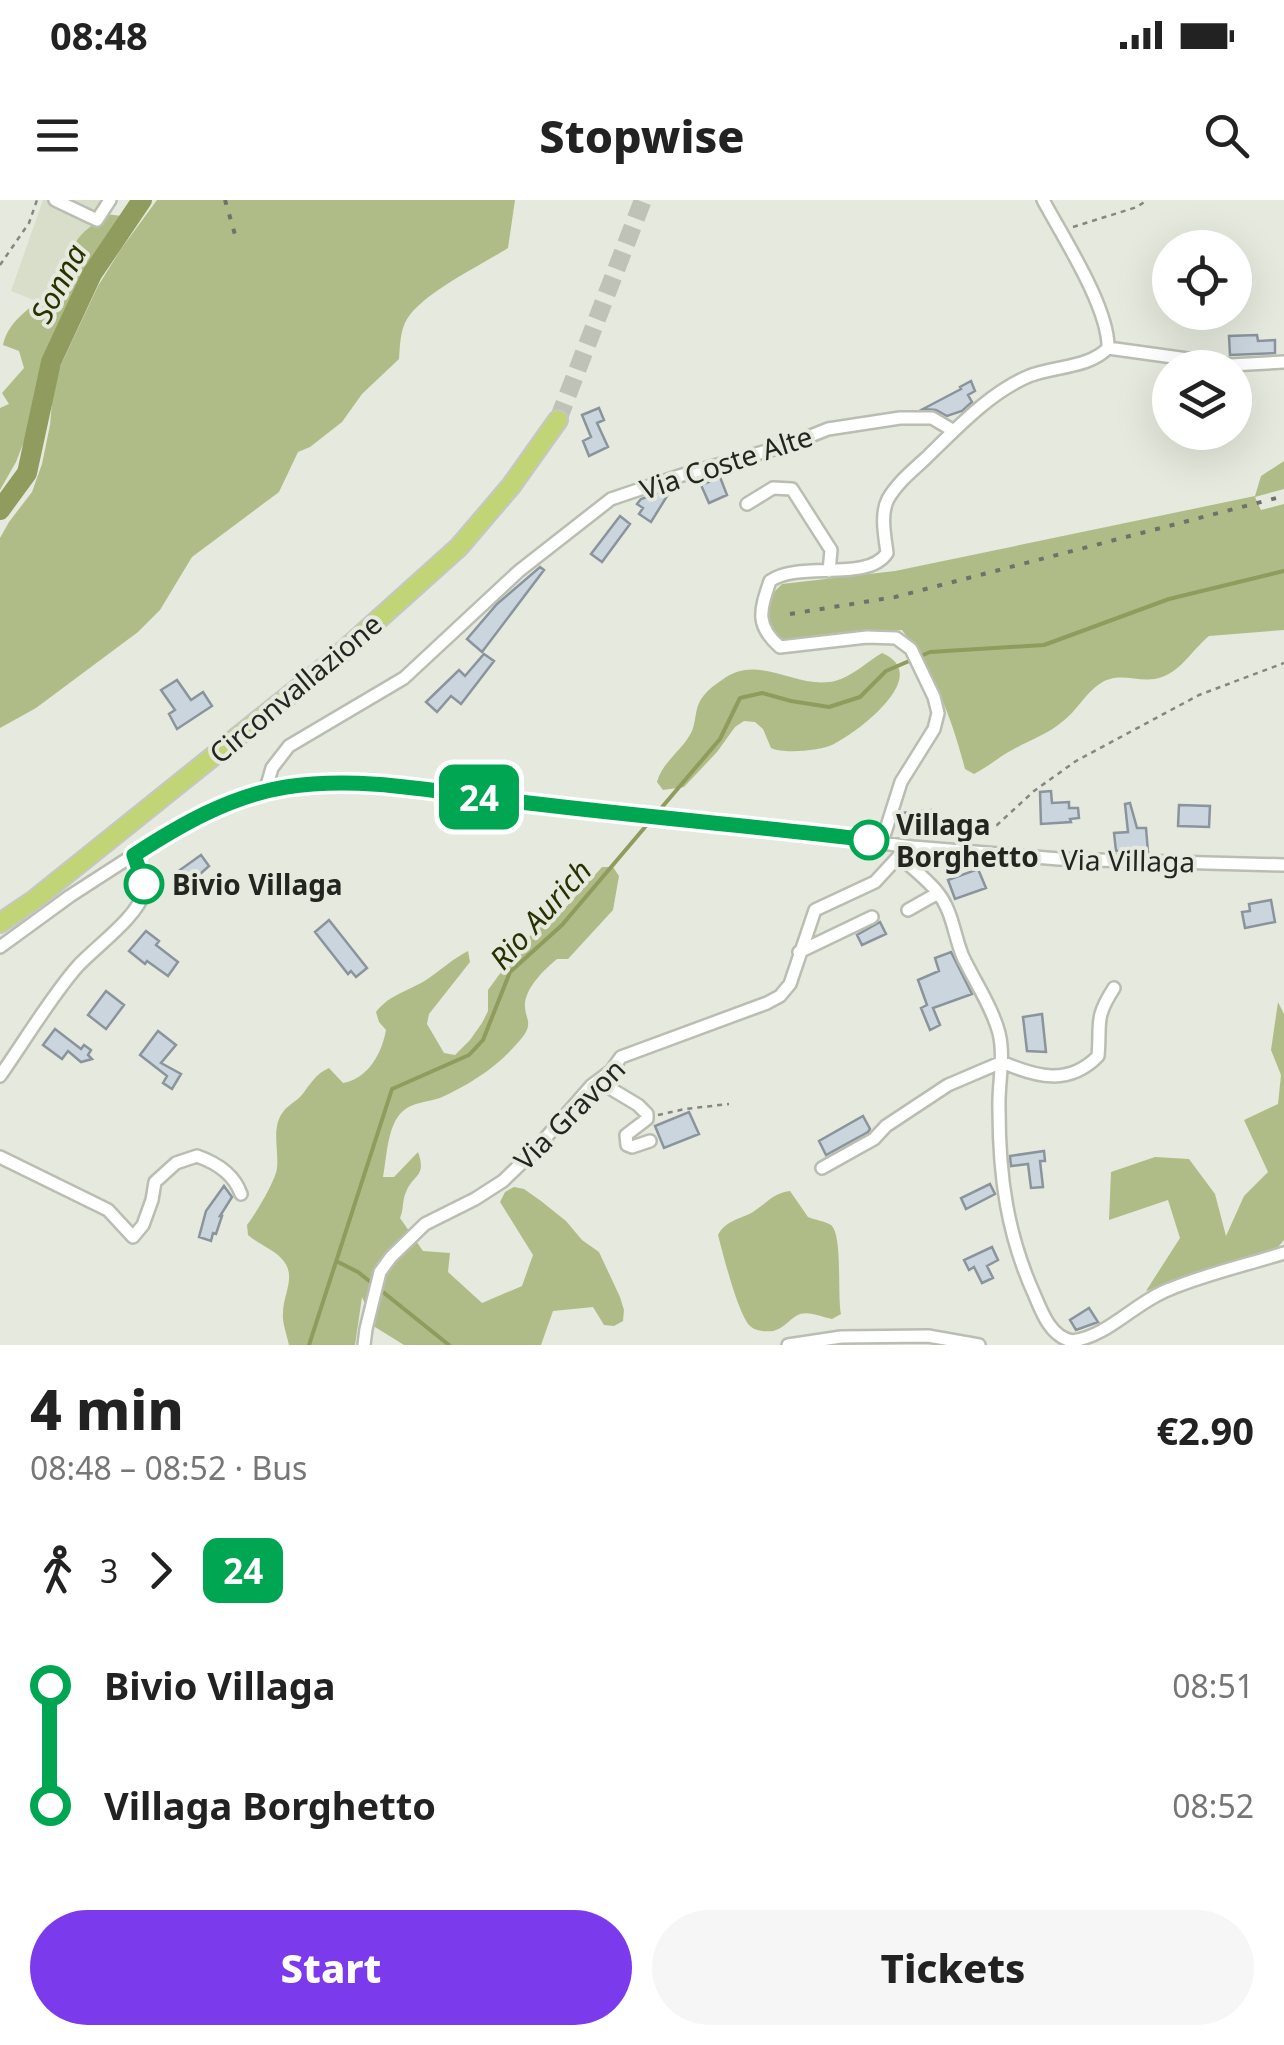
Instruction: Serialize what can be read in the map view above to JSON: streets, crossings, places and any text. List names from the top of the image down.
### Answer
{
  "streets": {
    "highway": ["Circonvallazione"],
    "street": ["Via Coste Alte", "Via Villaga", "Via Gravon"]
  },
  "crossings": [
    ["Via Coste Alte", "Via Villaga"],
    ["Via Villaga", "Via Gravon"]
  ],
  "water": ["Sonna", "Rio Aurich"],
  "places": ["Villaga Borghetto", "Bivio Villaga"],
  "lines": ["bus line 24"],
  "page": {
    "status": "08:48",
    "header": "Stopwise",
    "on_map": "24",
    "heading": ["4 min", "08:48 – 08:52 · Bus", "€2.90"],
    "legs": ["3", "24"],
    "list": [
      {
        "name": "Bivio Villaga",
        "value": "08:51"
      },
      {
        "name": "Villaga Borghetto",
        "value": "08:52"
      }
    ],
    "buttons": ["Start", "Tickets"]
  }
}
